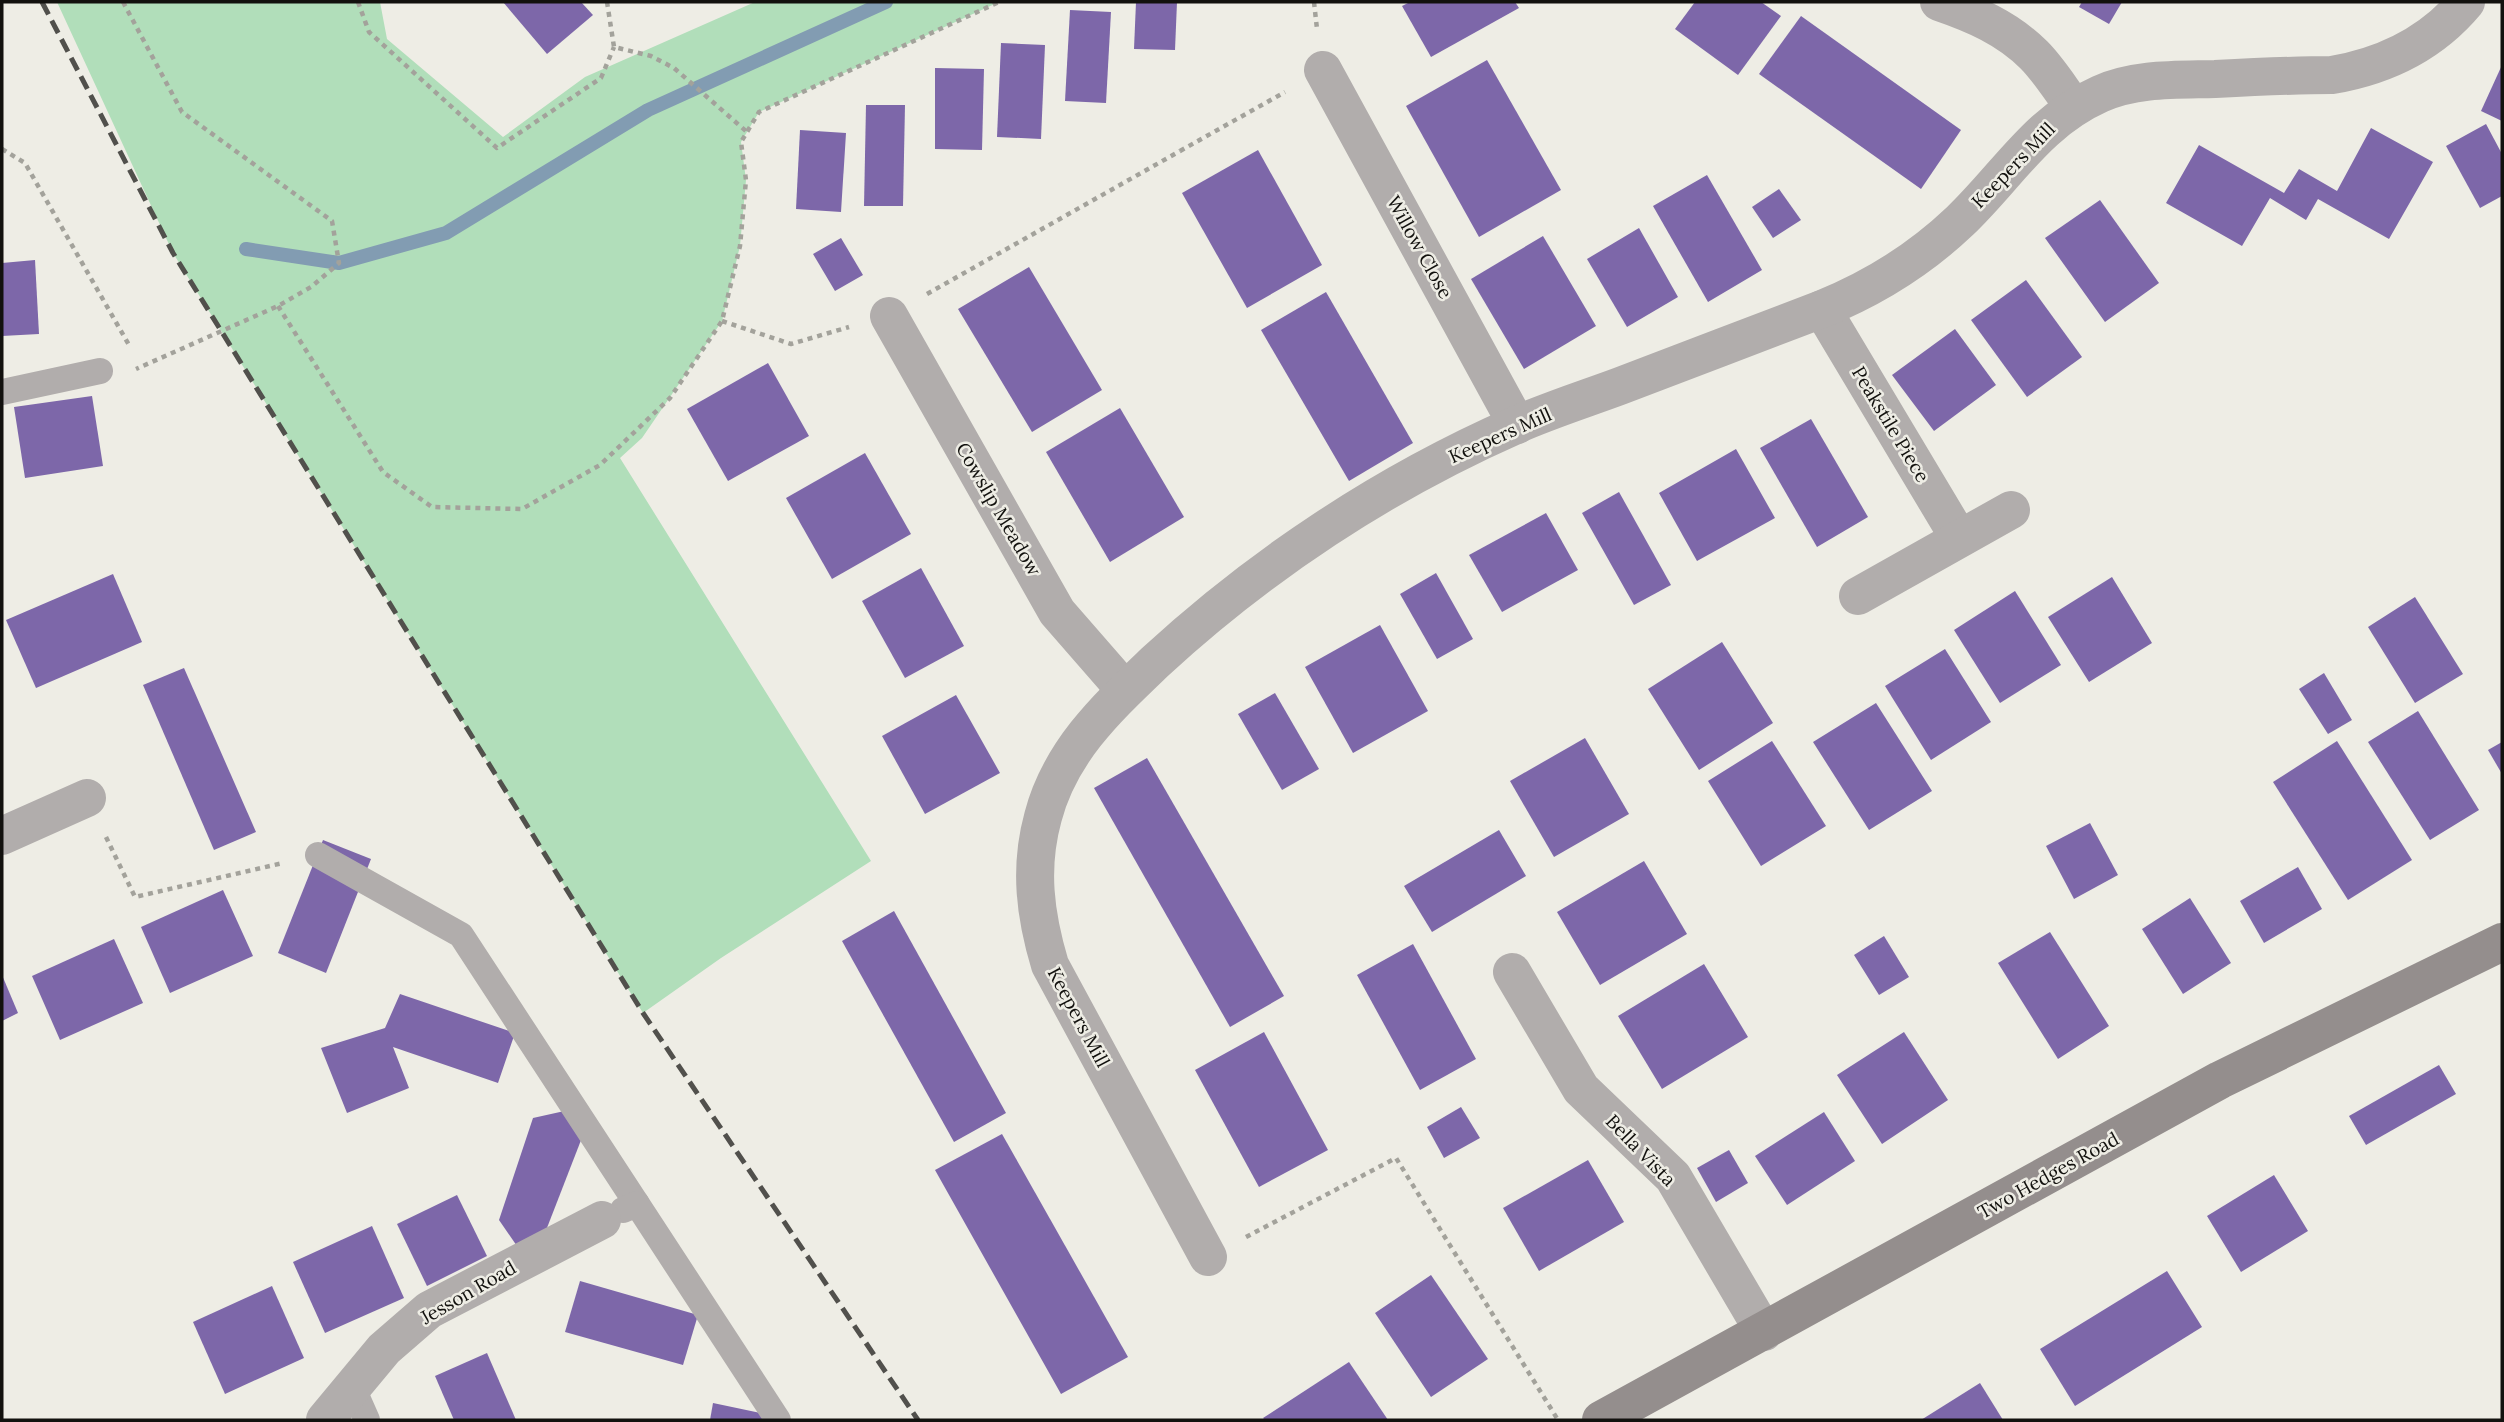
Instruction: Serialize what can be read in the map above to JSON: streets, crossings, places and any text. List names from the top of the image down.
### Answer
{
  "streets": {
    "street": [
      "Keepers Mill",
      "Willow Close",
      "Peakstile Piece",
      "Cowslip Meadow",
      "Bella Vista",
      "Two Hedges Road",
      "Jesson Road"
    ]
  },
  "crossings": [
    ["Keepers Mill", "Willow Close"],
    ["Keepers Mill", "Peakstile Piece"],
    ["Keepers Mill", "Cowslip Meadow"],
    ["Bella Vista", "Two Hedges Road"]
  ]
}
